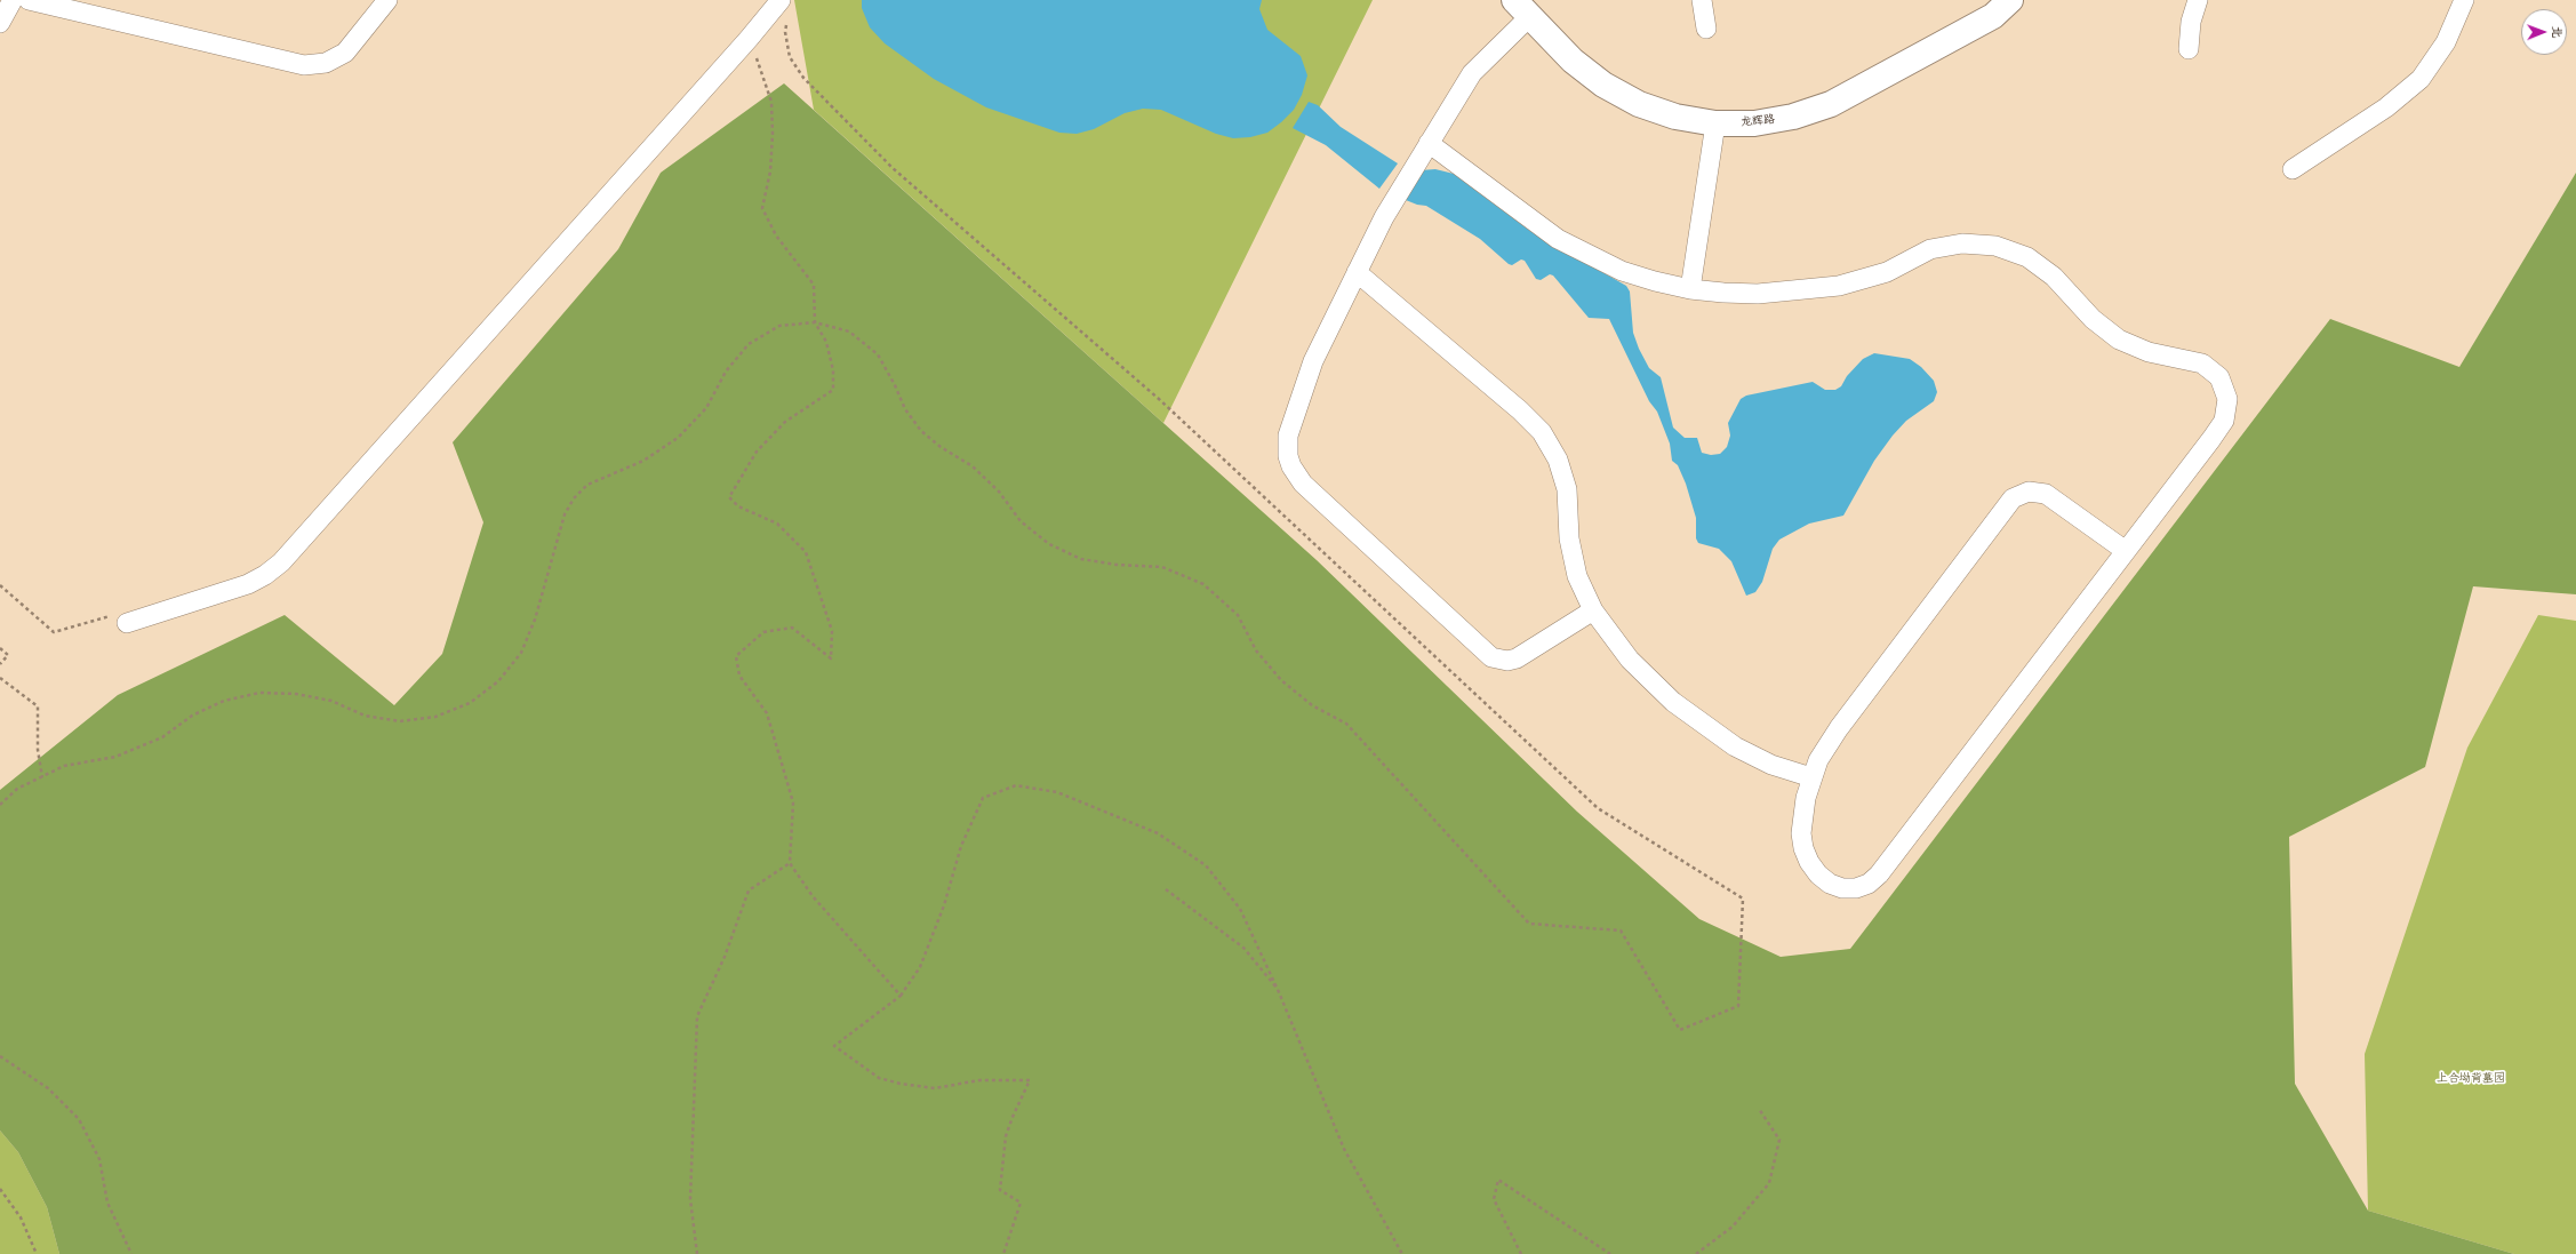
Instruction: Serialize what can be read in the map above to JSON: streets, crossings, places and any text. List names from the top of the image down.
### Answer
{
  "streets": {
    "street": ["龙辉路"]
  },
  "parks": ["上合坳背墓园"],
  "north": "right"
}
